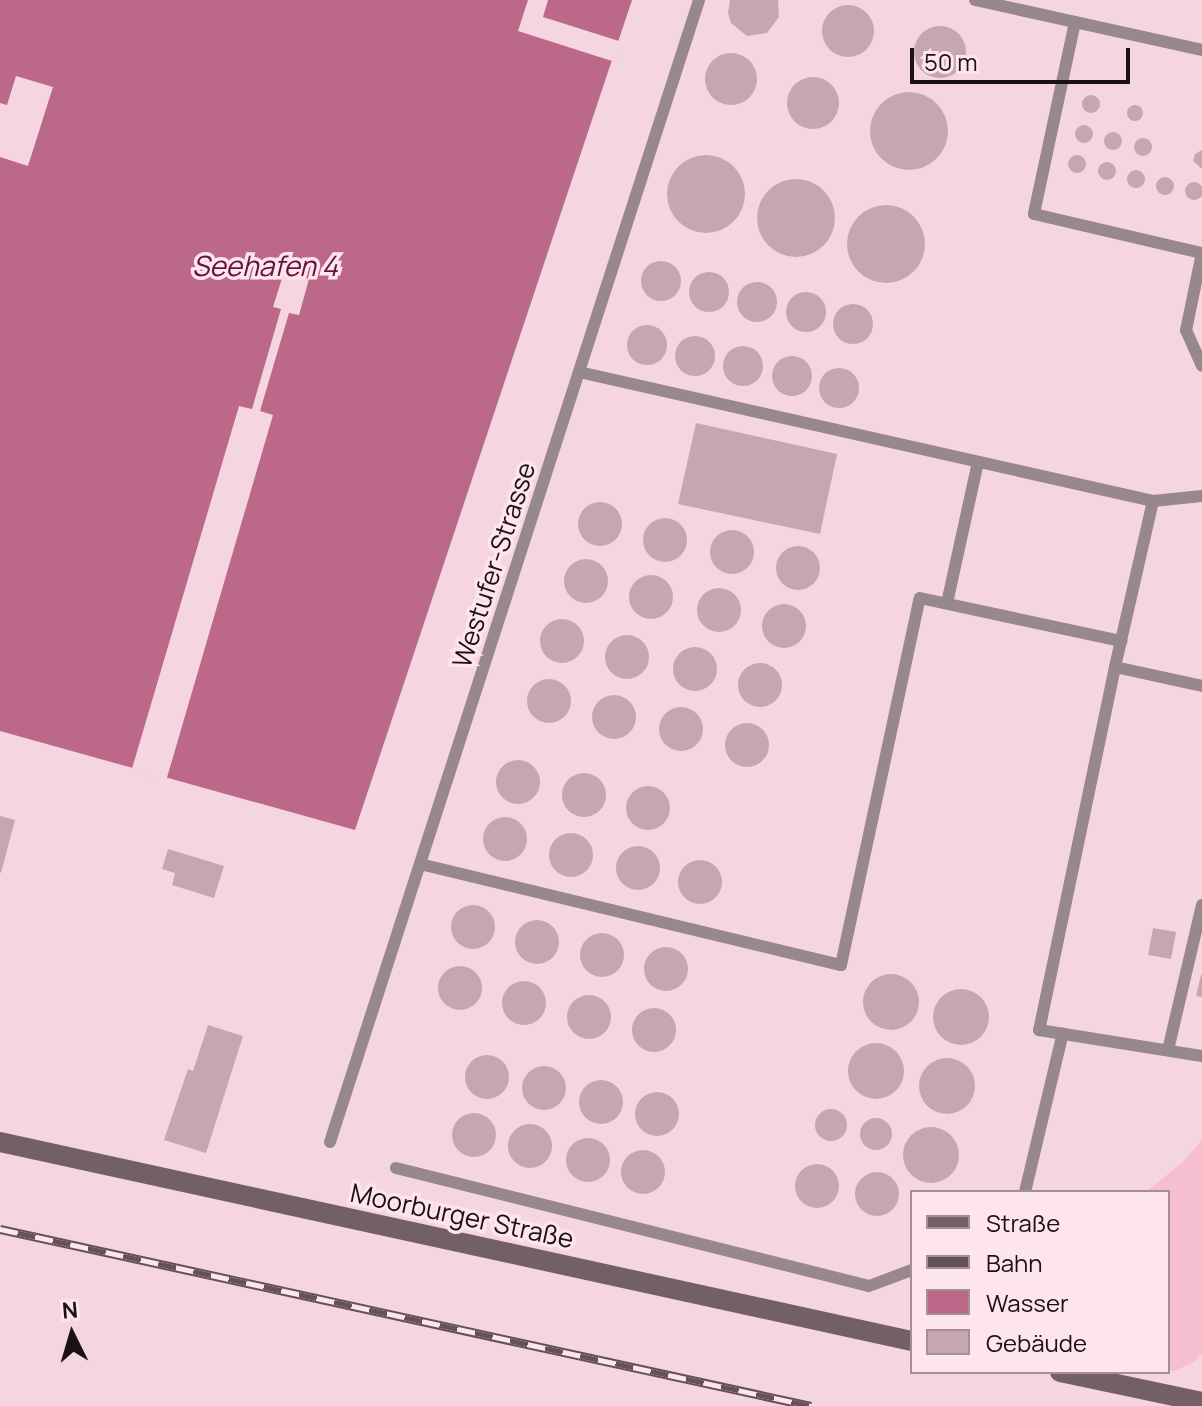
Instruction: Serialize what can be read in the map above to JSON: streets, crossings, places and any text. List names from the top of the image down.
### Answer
{
  "streets": {
    "main road": ["Moorburger Straße"],
    "lane": ["Westufer-Strasse"]
  },
  "water": ["Seehafen 4"],
  "legend": [
    "Straße",
    "Bahn",
    "Wasser",
    "Gebäude"
  ],
  "scale_bar": "50 m",
  "north": "top"
}
